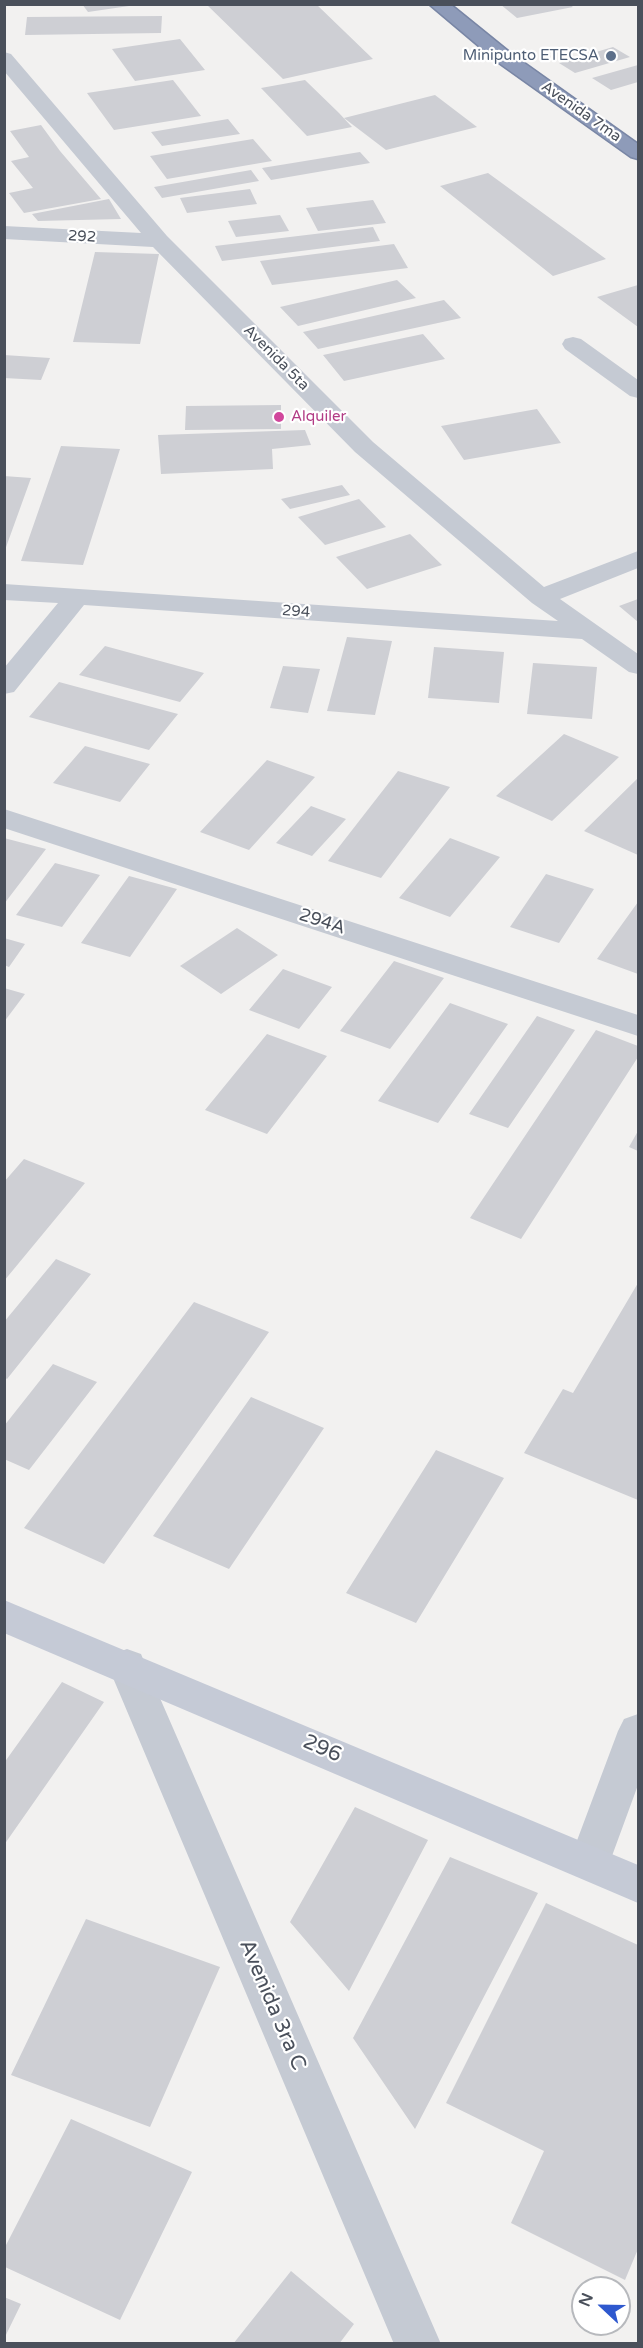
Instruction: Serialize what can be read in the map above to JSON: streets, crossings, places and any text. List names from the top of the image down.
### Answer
{
  "streets": {
    "highway": ["Avenida 7ma"],
    "street": [
      "292",
      "Avenida 5ta",
      "294",
      "294A",
      "296",
      "Avenida 3ra C"
    ]
  },
  "crossings": [
    ["292", "Avenida 5ta"],
    ["Avenida 5ta", "294"],
    ["296", "Avenida 3ra C"]
  ],
  "places": ["Minipunto ETECSA", "Alquiler"],
  "north": "left"
}
